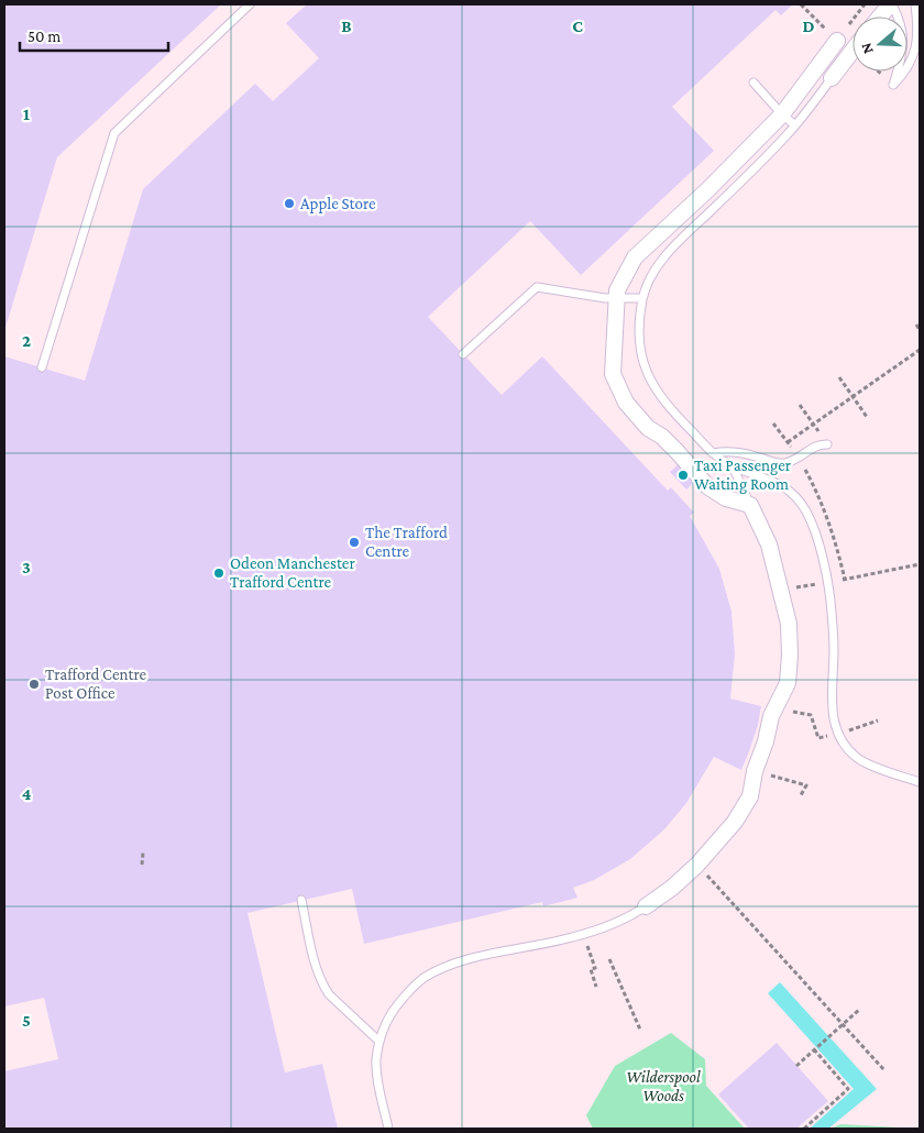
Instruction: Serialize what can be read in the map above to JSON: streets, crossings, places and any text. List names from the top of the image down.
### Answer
{
  "parks": ["Wilderspool Woods"],
  "places": [
    "Apple Store",
    "Taxi Passenger Waiting Room",
    "The Trafford Centre",
    "Odeon Manchester Trafford Centre",
    "Trafford Centre Post Office"
  ],
  "scale_bar": "50 m",
  "north": "left",
  "grid": {
    "columns": ["B", "C", "D"],
    "rows": [
      "1",
      "2",
      "3",
      "4",
      "5"
    ]
  }
}
